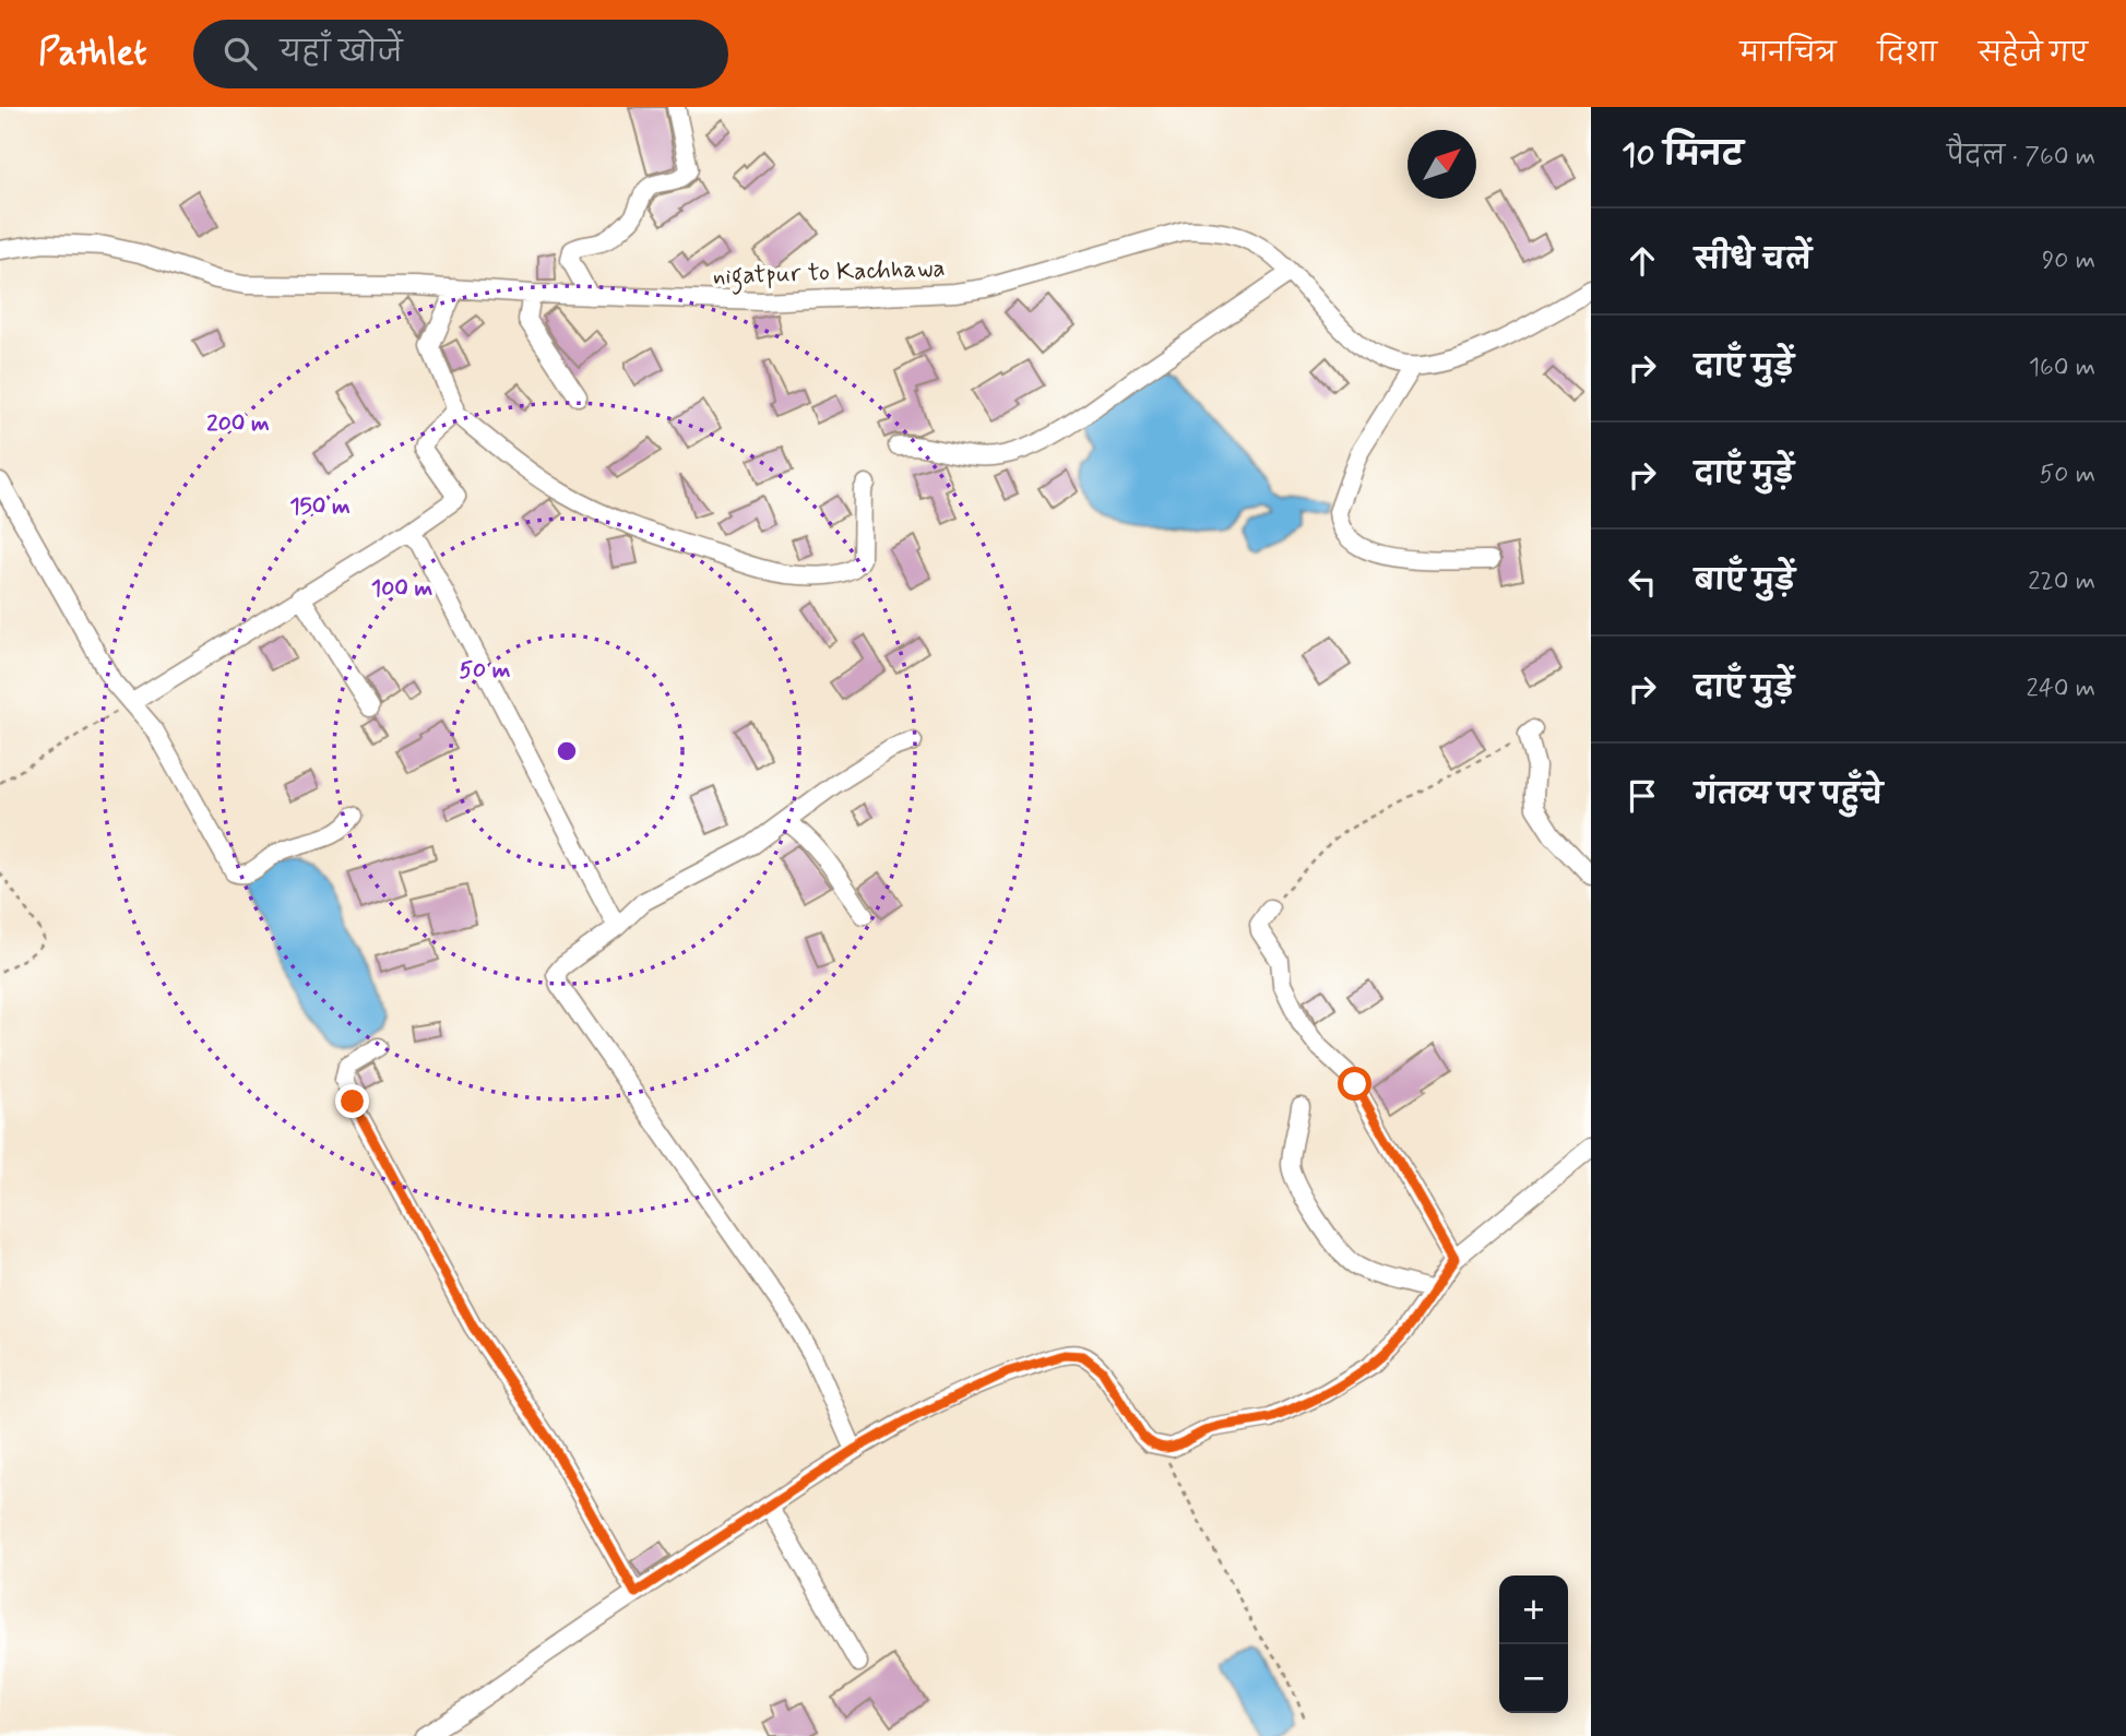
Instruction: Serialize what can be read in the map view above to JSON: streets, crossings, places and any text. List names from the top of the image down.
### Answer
{
  "streets": {
    "street": ["nigatpur to Kachhawa"]
  },
  "north": "top right",
  "page": {
    "header": "Pathlet",
    "search": "यहाँ खोजें",
    "nav": ["मानचित्र", "दिशा", "सहेजे गए"],
    "heading": ["10 मिनट", "पैदल · 760 m"],
    "list": [
      ["सीधे चलें", "90 m"],
      ["दाएँ मुड़ें", "160 m"],
      ["दाएँ मुड़ें", "50 m"],
      ["बाएँ मुड़ें", "220 m"],
      ["दाएँ मुड़ें", "240 m"],
      "गंतव्य पर पहुँचे"
    ],
    "map_buttons": ["+", "−"]
  },
  "rings": [
    "200 m",
    "150 m",
    "100 m",
    "50 m"
  ]
}
